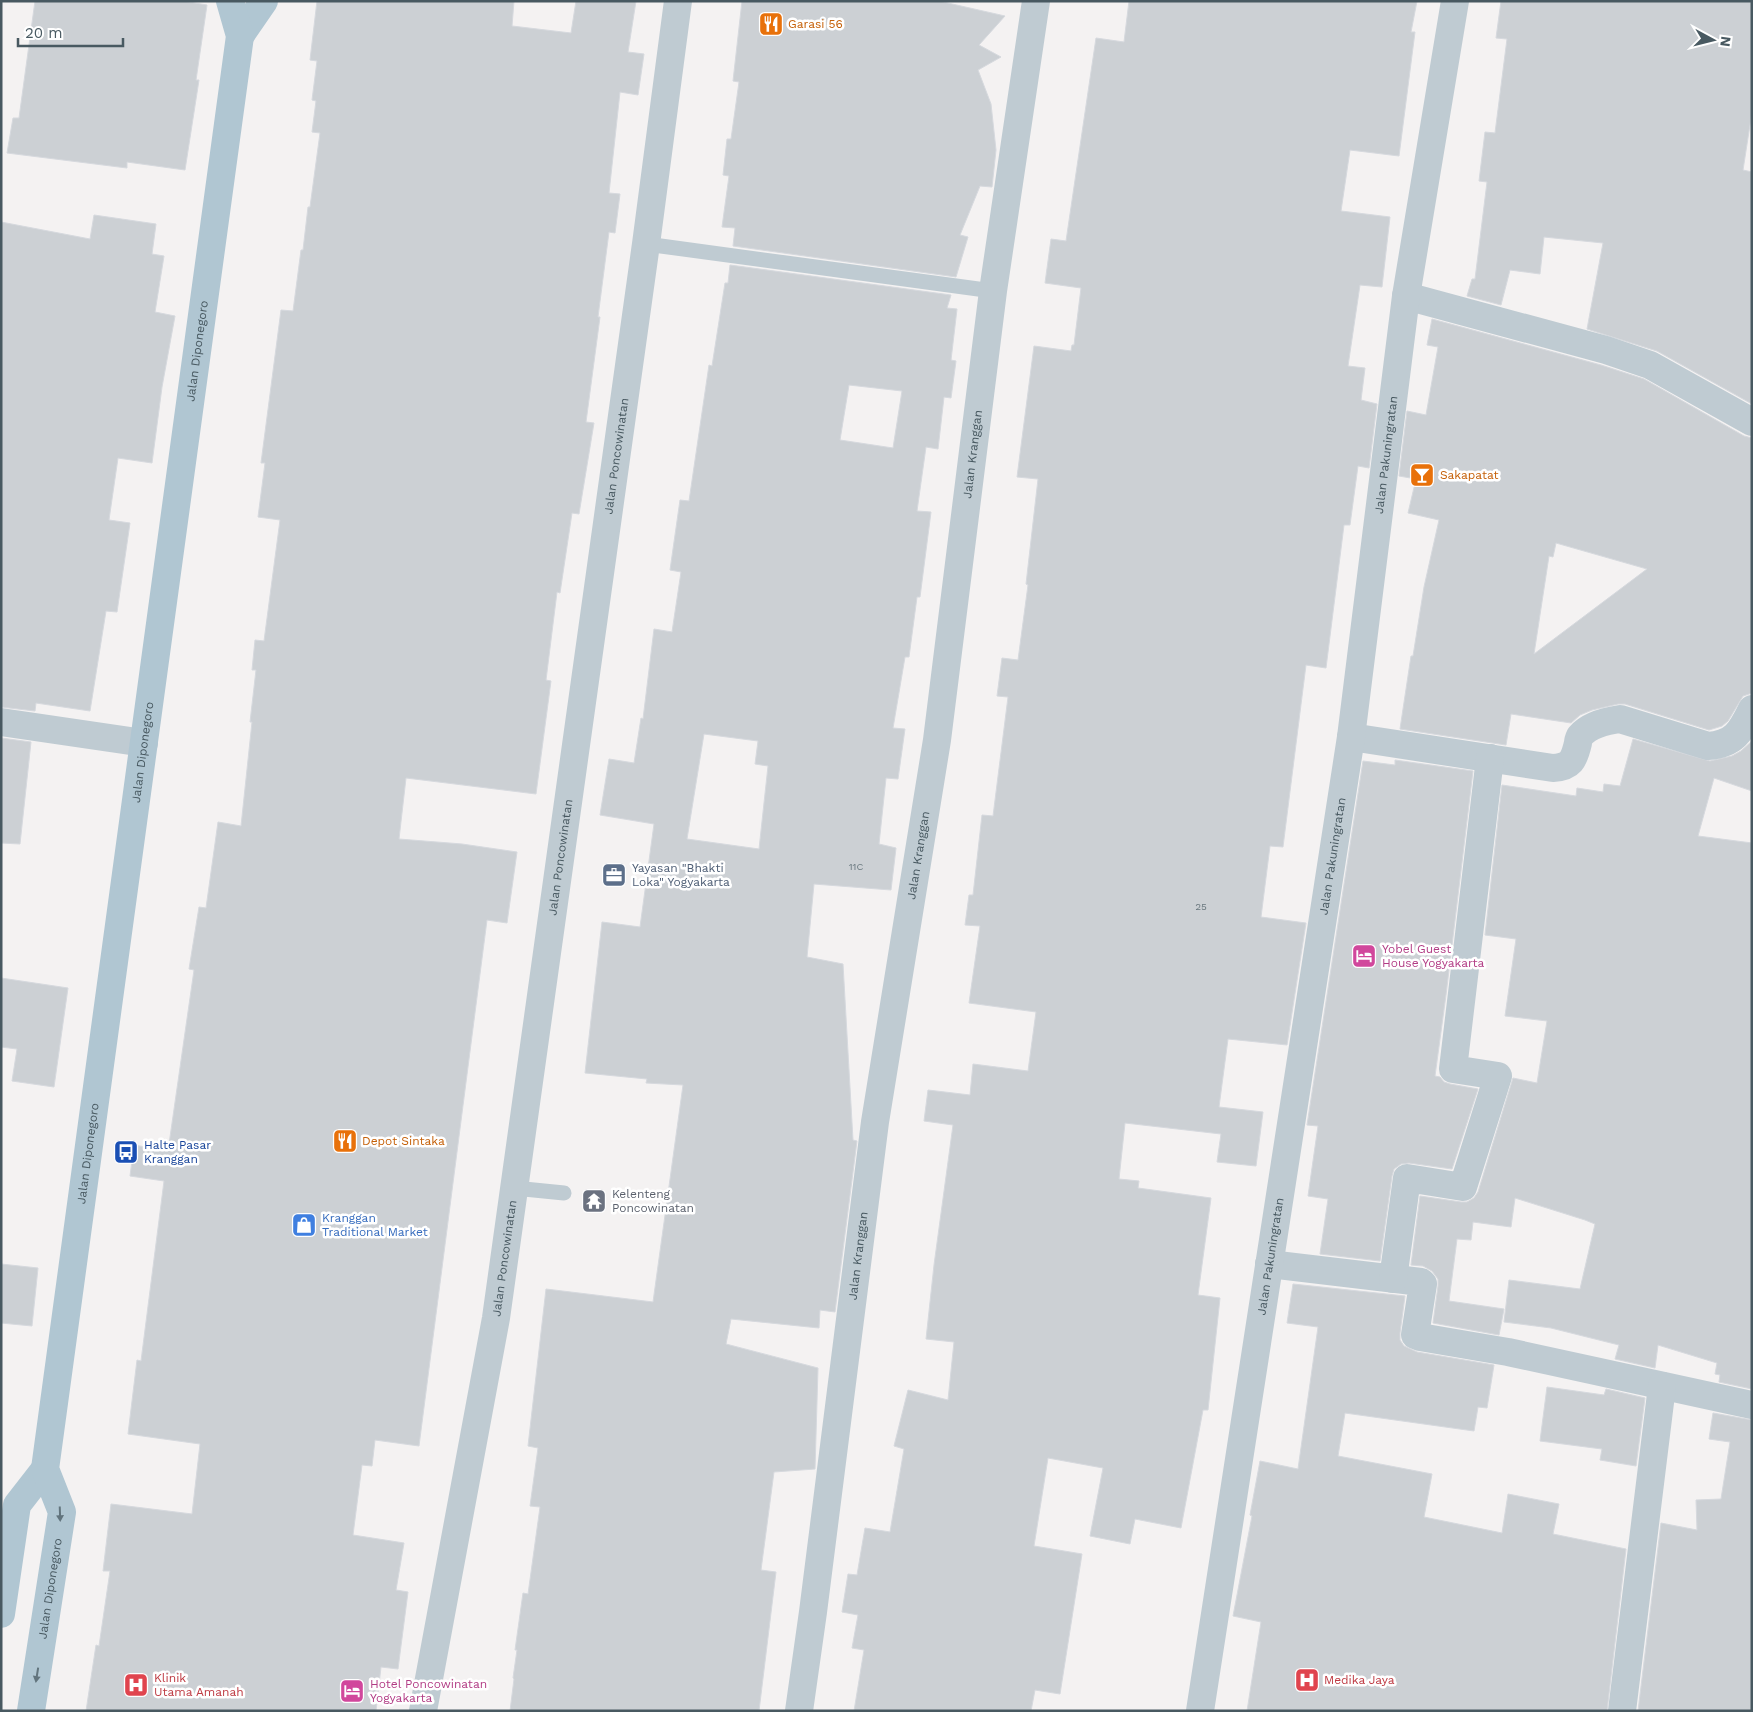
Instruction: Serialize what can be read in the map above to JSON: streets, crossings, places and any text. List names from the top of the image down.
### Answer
{
  "streets": {
    "main road": ["Jalan Diponegoro"],
    "street": ["Jalan Kranggan", "Jalan Pakuningratan", "Jalan Poncowinatan"]
  },
  "places": {
    "restaurant": ["Garasi 56", "Depot Sintaka"],
    "bar": ["Sakapatat"],
    "office": ["Yayasan \"Bhakti Loka\" Yogyakarta"],
    "hotel": ["Yobel Guest House Yogyakarta", "Hotel Poncowinatan Yogyakarta"],
    "bus stop": ["Halte Pasar Kranggan"],
    "temple": ["Kelenteng Poncowinatan"],
    "shop": ["Kranggan Traditional Market"],
    "hospital": ["Medika Jaya", "Klinik Utama Amanah"]
  },
  "house_numbers": ["11C", "25"],
  "scale_bar": "20 m",
  "north": "right"
}
